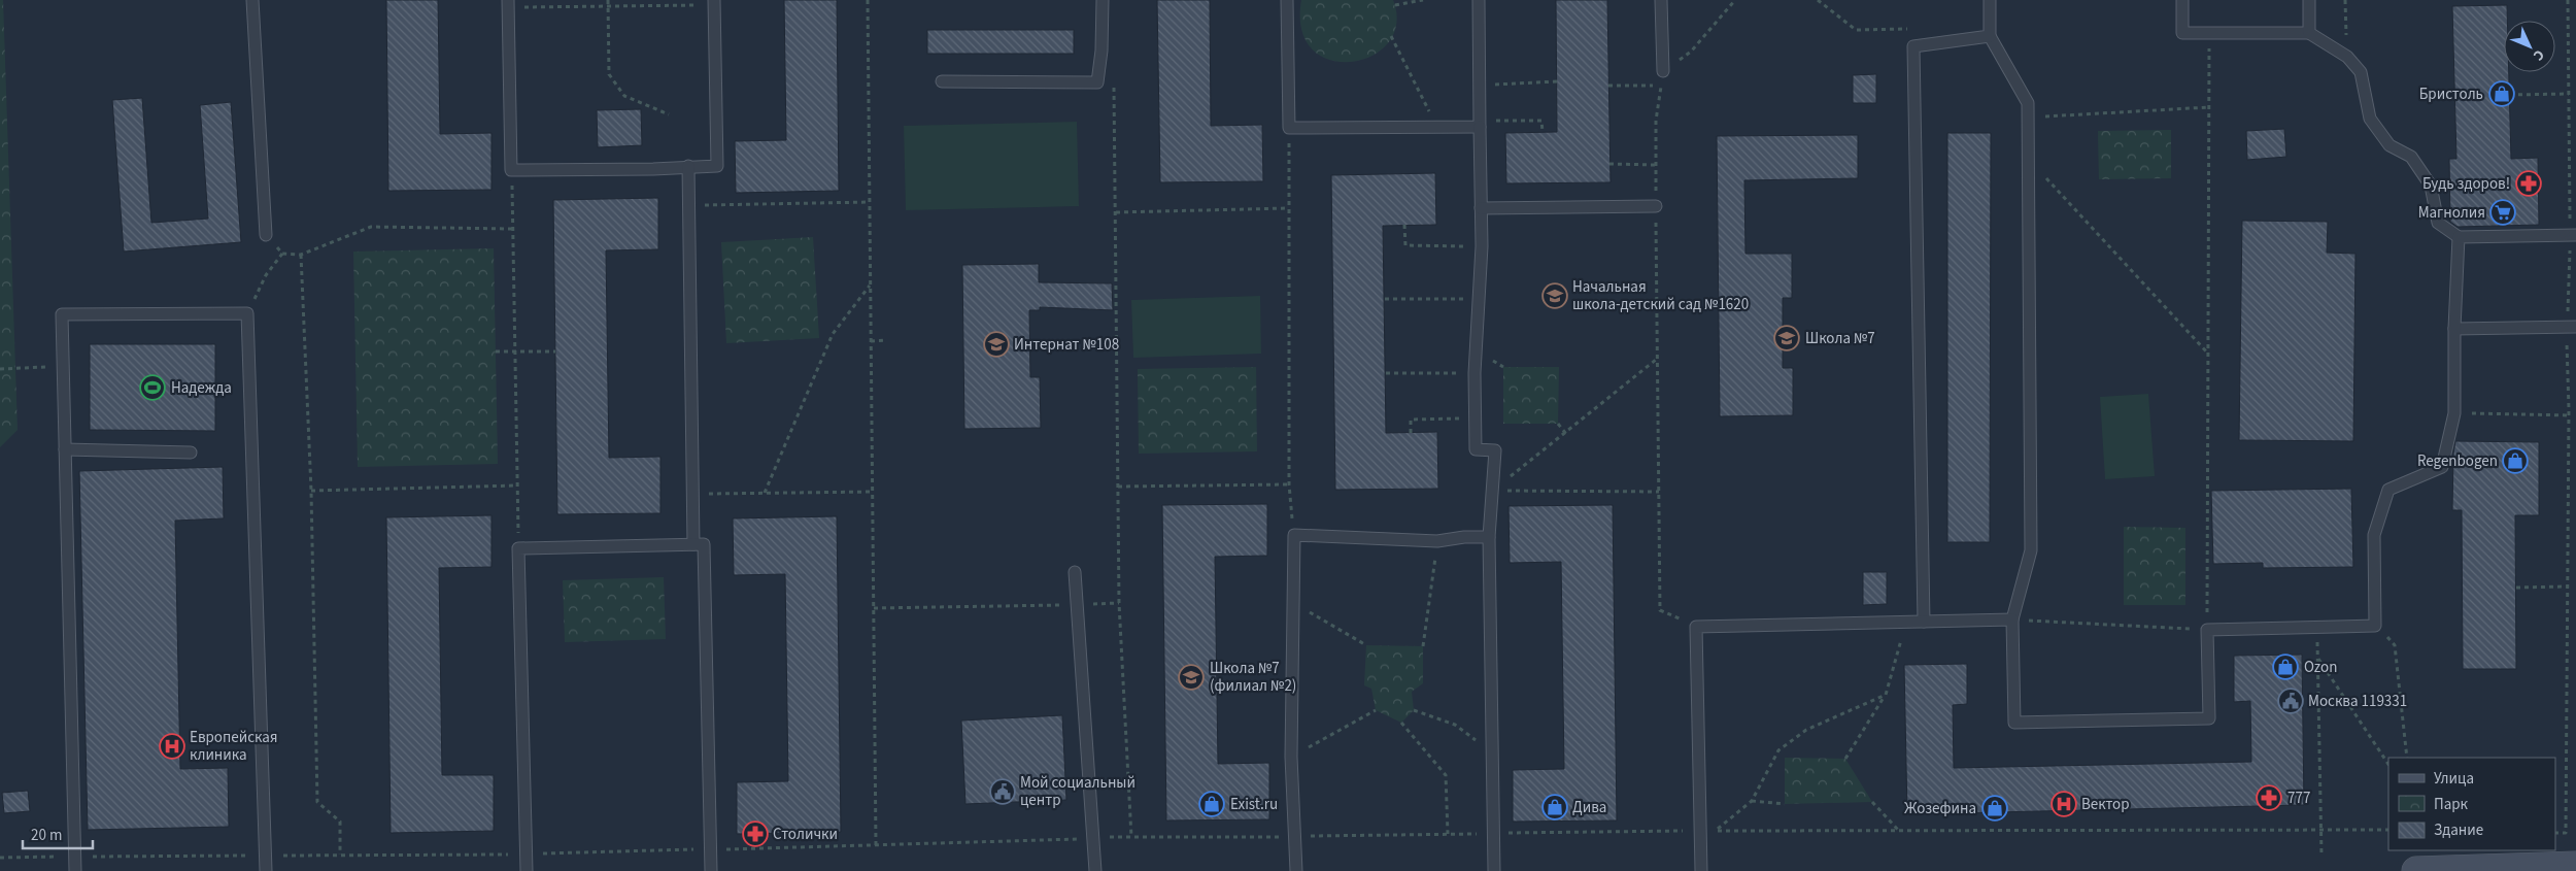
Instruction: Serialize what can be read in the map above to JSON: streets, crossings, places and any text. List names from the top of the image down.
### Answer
{
  "places": {
    "shop": [
      "Бристоль",
      "Regenbogen",
      "Ozon",
      "Exist.ru",
      "Дива",
      "Жозефина"
    ],
    "pharmacy": ["Будь здоров!", "777", "Столички"],
    "supermarket": ["Магнолия"],
    "school or university": [
      "Начальная школа-детский сад №1620",
      "Школа №7",
      "Интернат №108",
      "Школа №7 (филиал №2)"
    ],
    "sports": ["Надежда"],
    "public building": ["Москва 119331", "Мой социальный центр"],
    "hospital": ["Европейская клиника", "Вектор"]
  },
  "legend": ["Улица", "Парк", "Здание"],
  "scale_bar": "20 m",
  "north": "bottom right"
}
